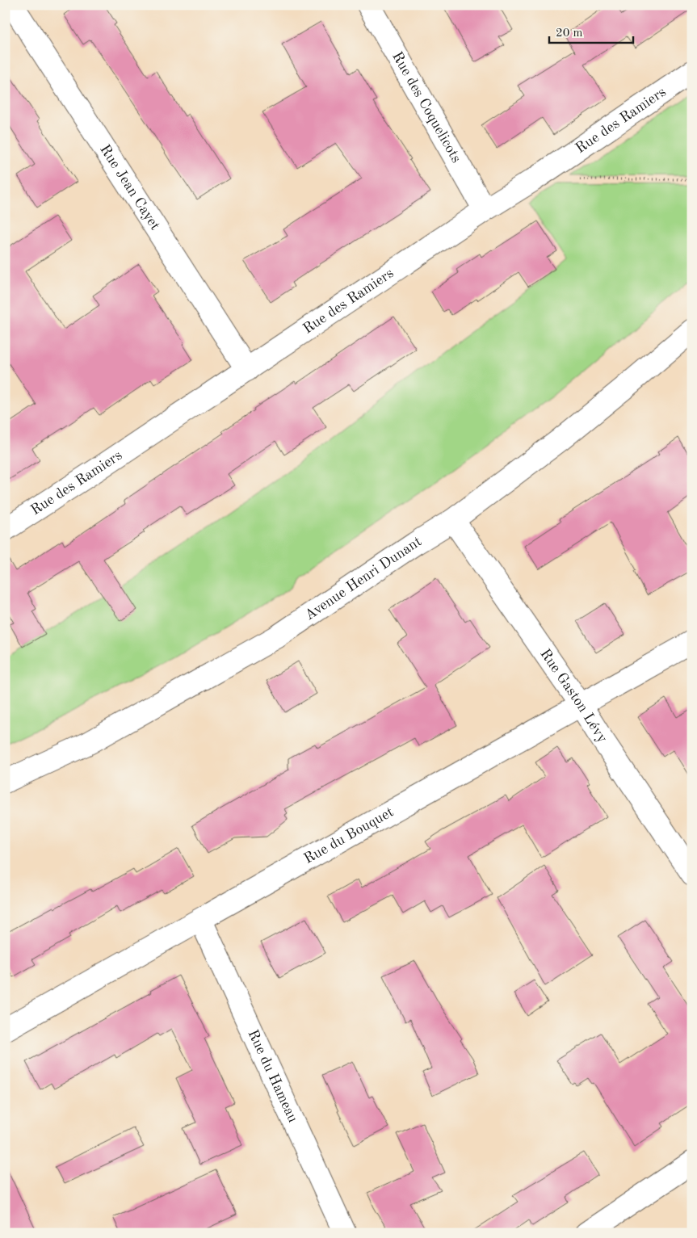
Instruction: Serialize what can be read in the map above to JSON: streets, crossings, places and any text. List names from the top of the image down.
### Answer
{
  "streets": {
    "street": [
      "Rue des Coquelicots",
      "Rue des Ramiers",
      "Rue Jean Cayet",
      "Avenue Henri Dunant",
      "Rue Gaston Lévy",
      "Rue du Bouquet",
      "Rue du Hameau"
    ]
  },
  "crossings": [
    ["Rue des Coquelicots", "Rue des Ramiers"],
    ["Rue des Ramiers", "Rue Jean Cayet"],
    ["Avenue Henri Dunant", "Rue Gaston Lévy"],
    ["Rue Gaston Lévy", "Rue du Bouquet"],
    ["Rue du Bouquet", "Rue du Hameau"]
  ],
  "scale_bar": "20 m"
}
